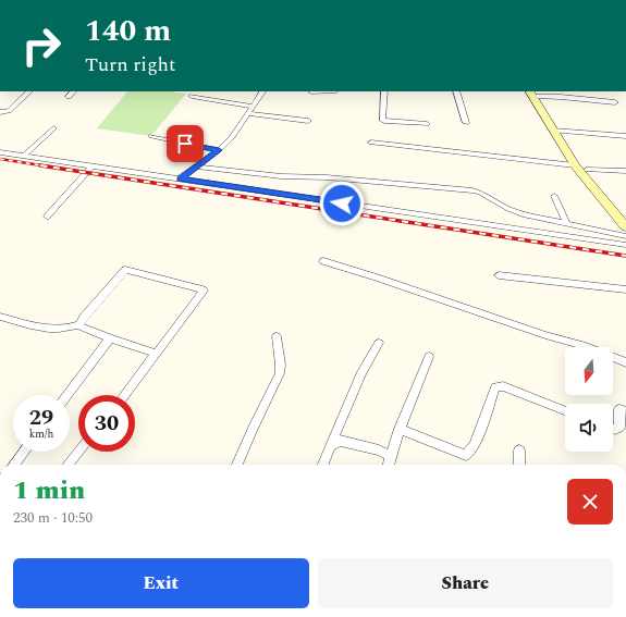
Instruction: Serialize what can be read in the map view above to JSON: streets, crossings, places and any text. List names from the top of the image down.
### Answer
{
  "north": "bottom",
  "page": {
    "turn": ["140 m", "Turn right"],
    "speed": "29 km/h",
    "limit": "30",
    "heading": ["1 min", "230 m · 10:50"],
    "buttons": ["Exit", "Share"]
  }
}
